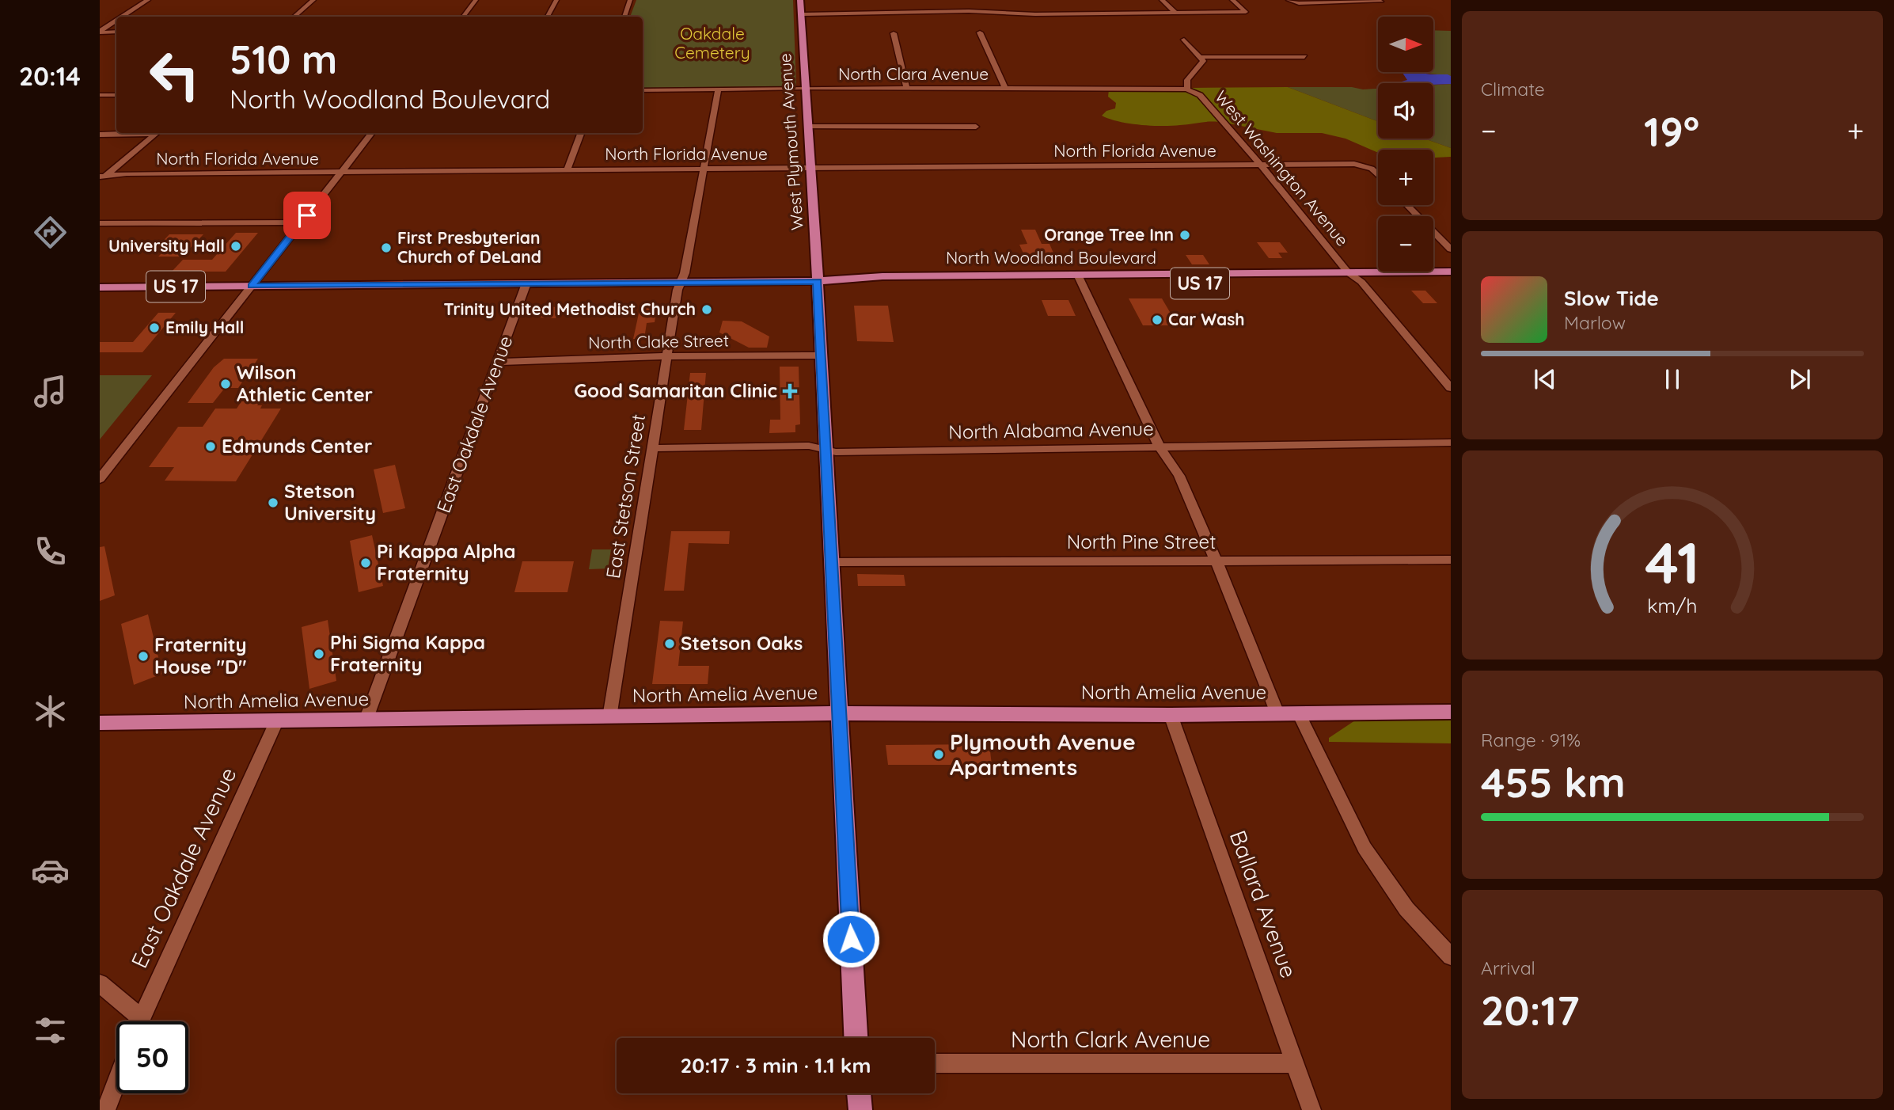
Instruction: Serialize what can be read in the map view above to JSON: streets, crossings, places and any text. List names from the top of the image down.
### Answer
{
  "streets": {
    "main road": [
      "West Plymouth Avenue",
      "North Woodland Boulevard",
      "US 17",
      "North Amelia Avenue"
    ],
    "street": [
      "North Clara Avenue",
      "North Florida Avenue",
      "West Washington Avenue",
      "North Clake Street",
      "East Oakdale Avenue",
      "North Alabama Avenue",
      "East Stetson Street",
      "North Pine Street",
      "Ballard Avenue",
      "North Clark Avenue"
    ]
  },
  "crossings": [
    ["North Clara Avenue", "West Plymouth Avenue"],
    ["North Clara Avenue", "West Washington Avenue"],
    ["North Clara Avenue", "East Stetson Street"],
    ["West Plymouth Avenue", "North Florida Avenue"],
    ["West Plymouth Avenue", "North Woodland Boulevard"],
    ["West Plymouth Avenue", "North Clake Street"],
    ["West Plymouth Avenue", "North Alabama Avenue"],
    ["West Plymouth Avenue", "North Pine Street"],
    ["West Plymouth Avenue", "North Amelia Avenue"],
    ["North Florida Avenue", "West Washington Avenue"],
    ["North Florida Avenue", "East Stetson Street"],
    ["West Washington Avenue", "North Woodland Boulevard"],
    ["North Woodland Boulevard", "East Oakdale Avenue"],
    ["North Woodland Boulevard", "East Stetson Street"],
    ["North Clake Street", "East Oakdale Avenue"],
    ["North Clake Street", "East Stetson Street"],
    ["East Oakdale Avenue", "North Amelia Avenue"],
    ["North Alabama Avenue", "East Stetson Street"],
    ["East Stetson Street", "North Amelia Avenue"],
    ["North Amelia Avenue", "Ballard Avenue"],
    ["Ballard Avenue", "North Clark Avenue"]
  ],
  "parks": ["Oakdale Cemetery"],
  "places": {
    "other": [
      "Orange Tree Inn",
      "University Hall",
      "First Presbyterian Church of DeLand",
      "Trinity United Methodist Church",
      "Car Wash",
      "Emily Hall",
      "Wilson Athletic Center",
      "Edmunds Center",
      "Stetson University",
      "Pi Kappa Alpha Fraternity",
      "Stetson Oaks",
      "Phi Sigma Kappa Fraternity",
      "Fraternity House \"D\"",
      "Plymouth Avenue Apartments"
    ],
    "health": ["Good Samaritan Clinic"]
  },
  "north": "right",
  "page": {
    "tabs": "20:14",
    "tile": [
      "Climate",
      ["Range · 91%", "455 km"],
      ["Arrival", "20:17"]
    ],
    "map_buttons": ["+", "−"],
    "turn": ["510 m", "North Woodland Boulevard"],
    "heat": ["−", "19°", "+"],
    "song": ["Slow Tide", "Marlow"],
    "limit": "50",
    "trip": "20:17 · 3 min · 1.1 km",
    "gauge": ["41", "km/h"]
  }
}
